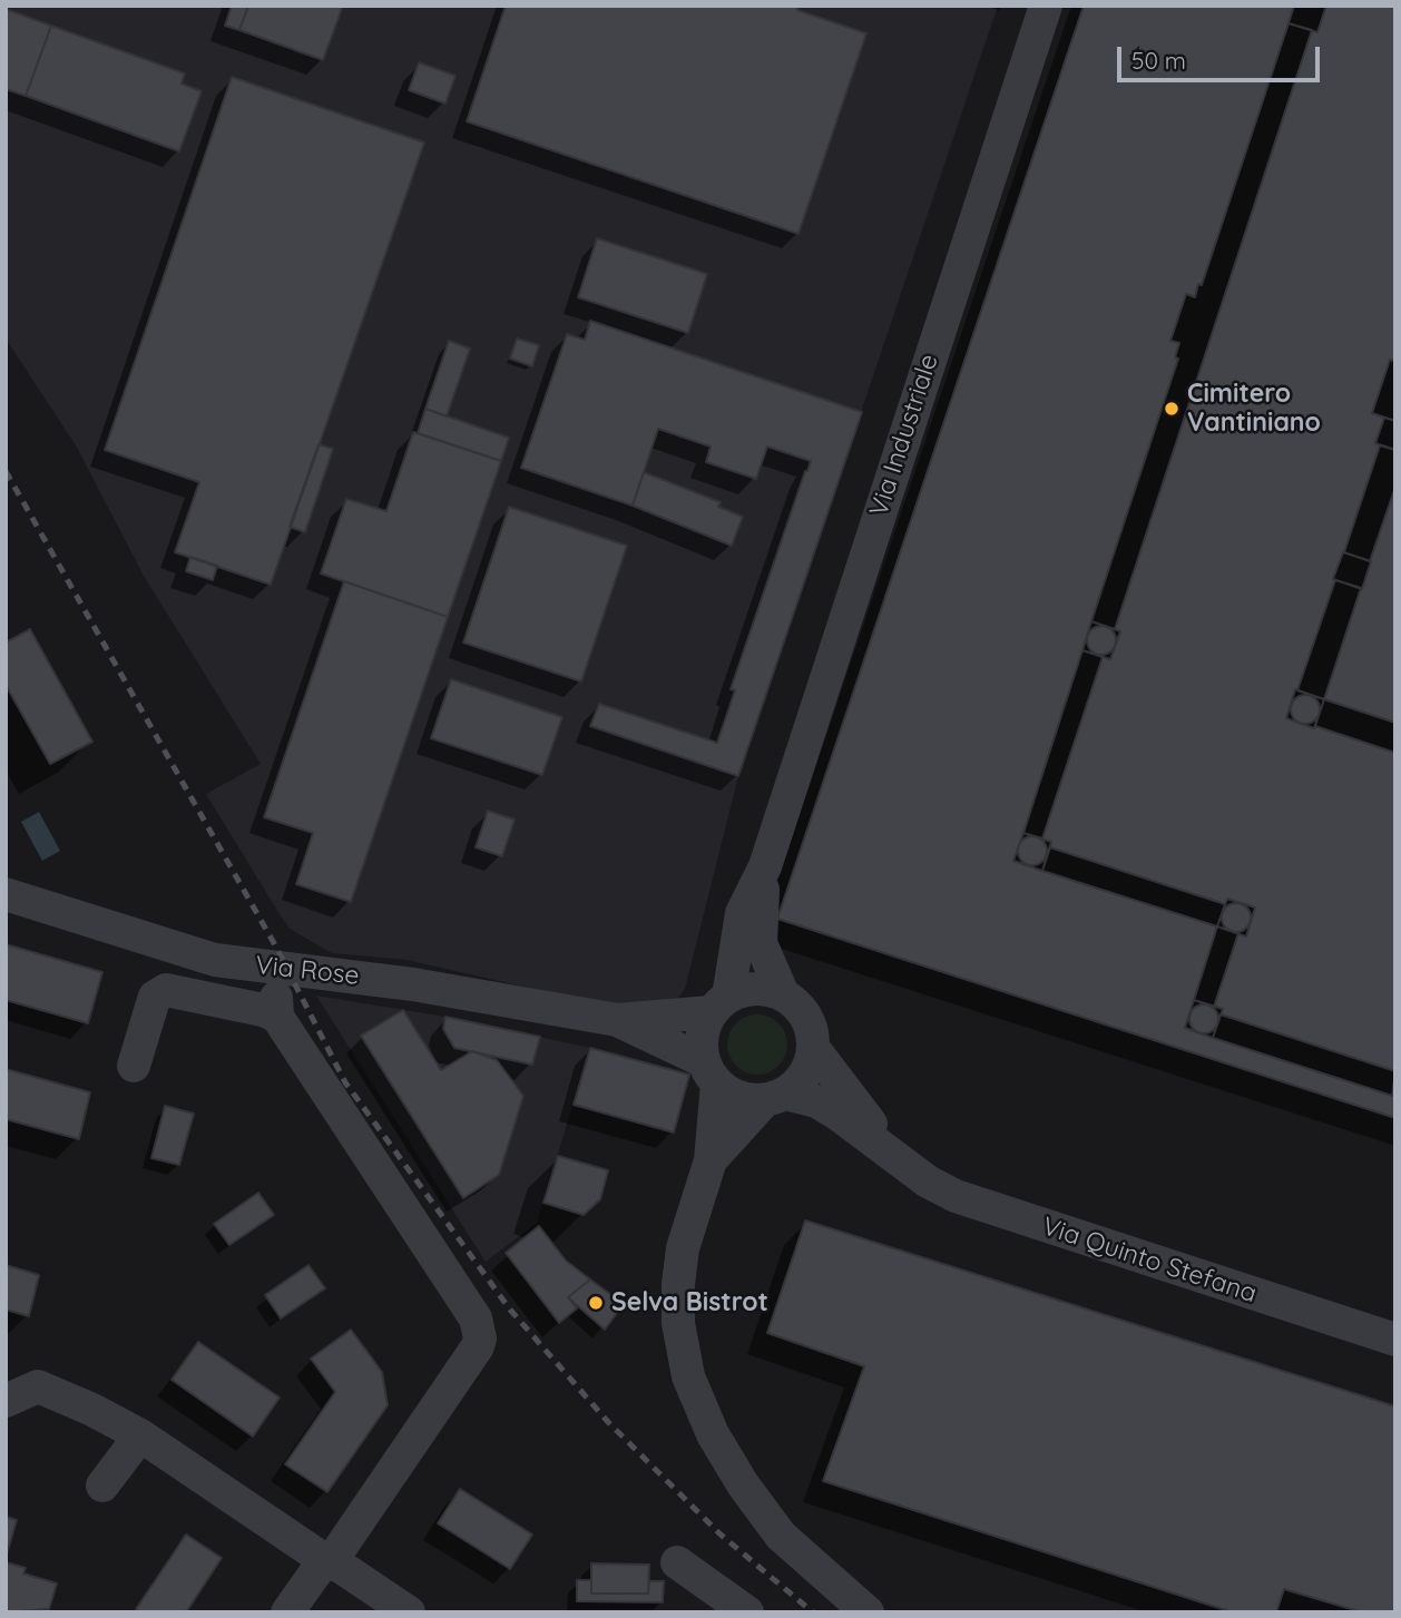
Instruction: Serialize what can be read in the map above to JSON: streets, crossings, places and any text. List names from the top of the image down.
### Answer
{
  "streets": {
    "street": ["Via Industriale", "Via Rose", "Via Quinto Stefana"]
  },
  "crossings": [
    ["Via Industriale", "Via Rose"],
    ["Via Industriale", "Via Quinto Stefana"],
    ["Via Rose", "Via Quinto Stefana"]
  ],
  "places": ["Cimitero Vantiniano", "Selva Bistrot"],
  "scale_bar": "50 m"
}
